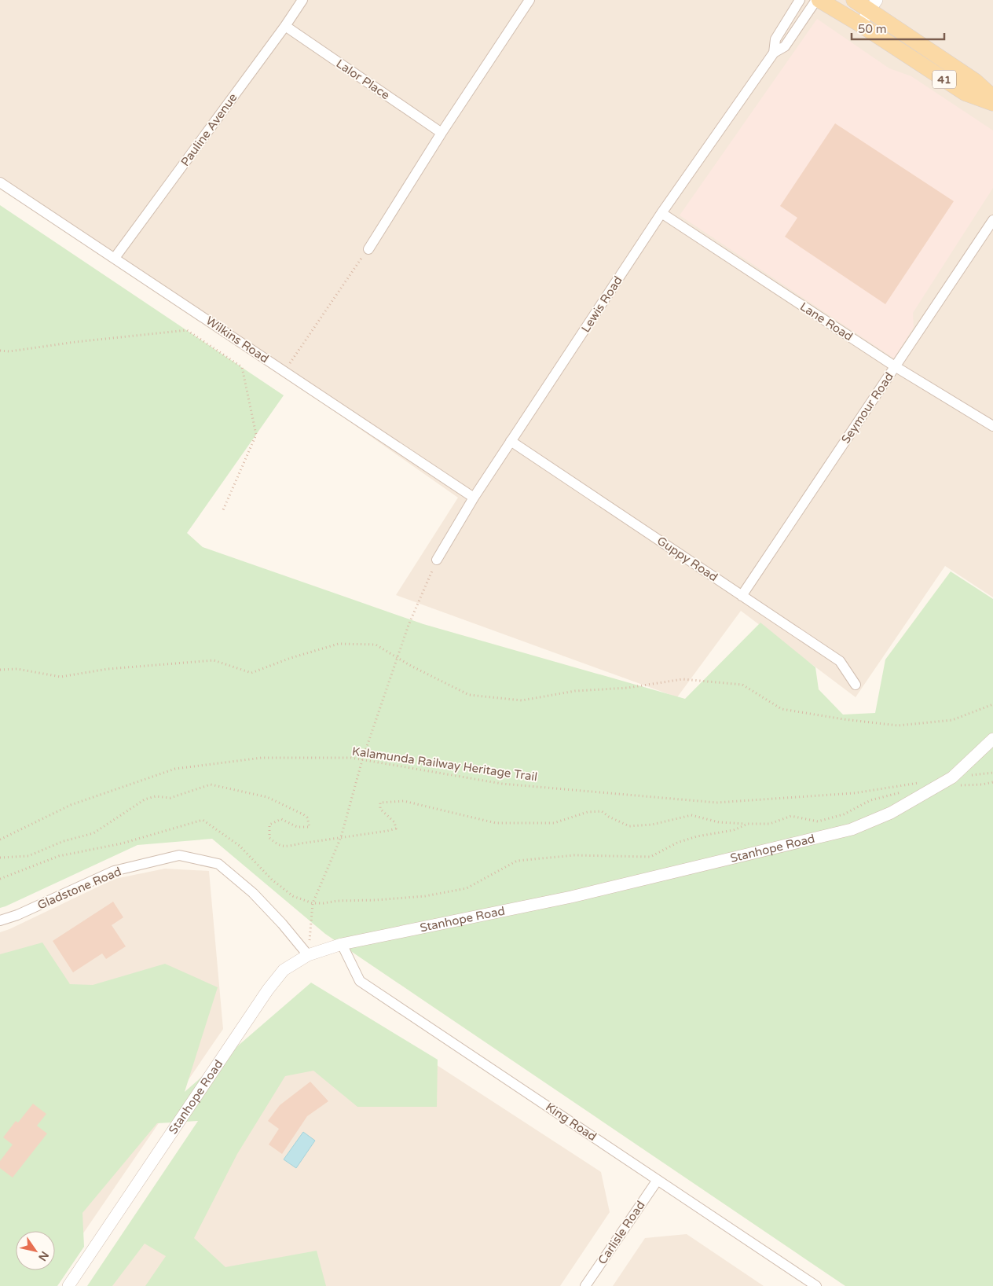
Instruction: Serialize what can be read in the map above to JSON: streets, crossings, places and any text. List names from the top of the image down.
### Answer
{
  "streets": {
    "main road": ["41"],
    "street": [
      "Lalor Place",
      "Pauline Avenue",
      "Lewis Road",
      "Lane Road",
      "Wilkins Road",
      "Seymour Road",
      "Guppy Road",
      "Stanhope Road",
      "Gladstone Road",
      "King Road",
      "Carlisle Road"
    ],
    "path": ["Kalamunda Railway Heritage Trail"]
  },
  "crossings": [
    ["Lalor Place", "Pauline Avenue"],
    ["Pauline Avenue", "Wilkins Road"],
    ["Lewis Road", "Lane Road"],
    ["Lewis Road", "Wilkins Road"],
    ["Lewis Road", "Guppy Road"],
    ["Lane Road", "Seymour Road"],
    ["Seymour Road", "Guppy Road"],
    ["Stanhope Road", "Gladstone Road"],
    ["Stanhope Road", "King Road"],
    ["King Road", "Carlisle Road"]
  ],
  "scale_bar": "50 m",
  "north": "bottom right"
}
